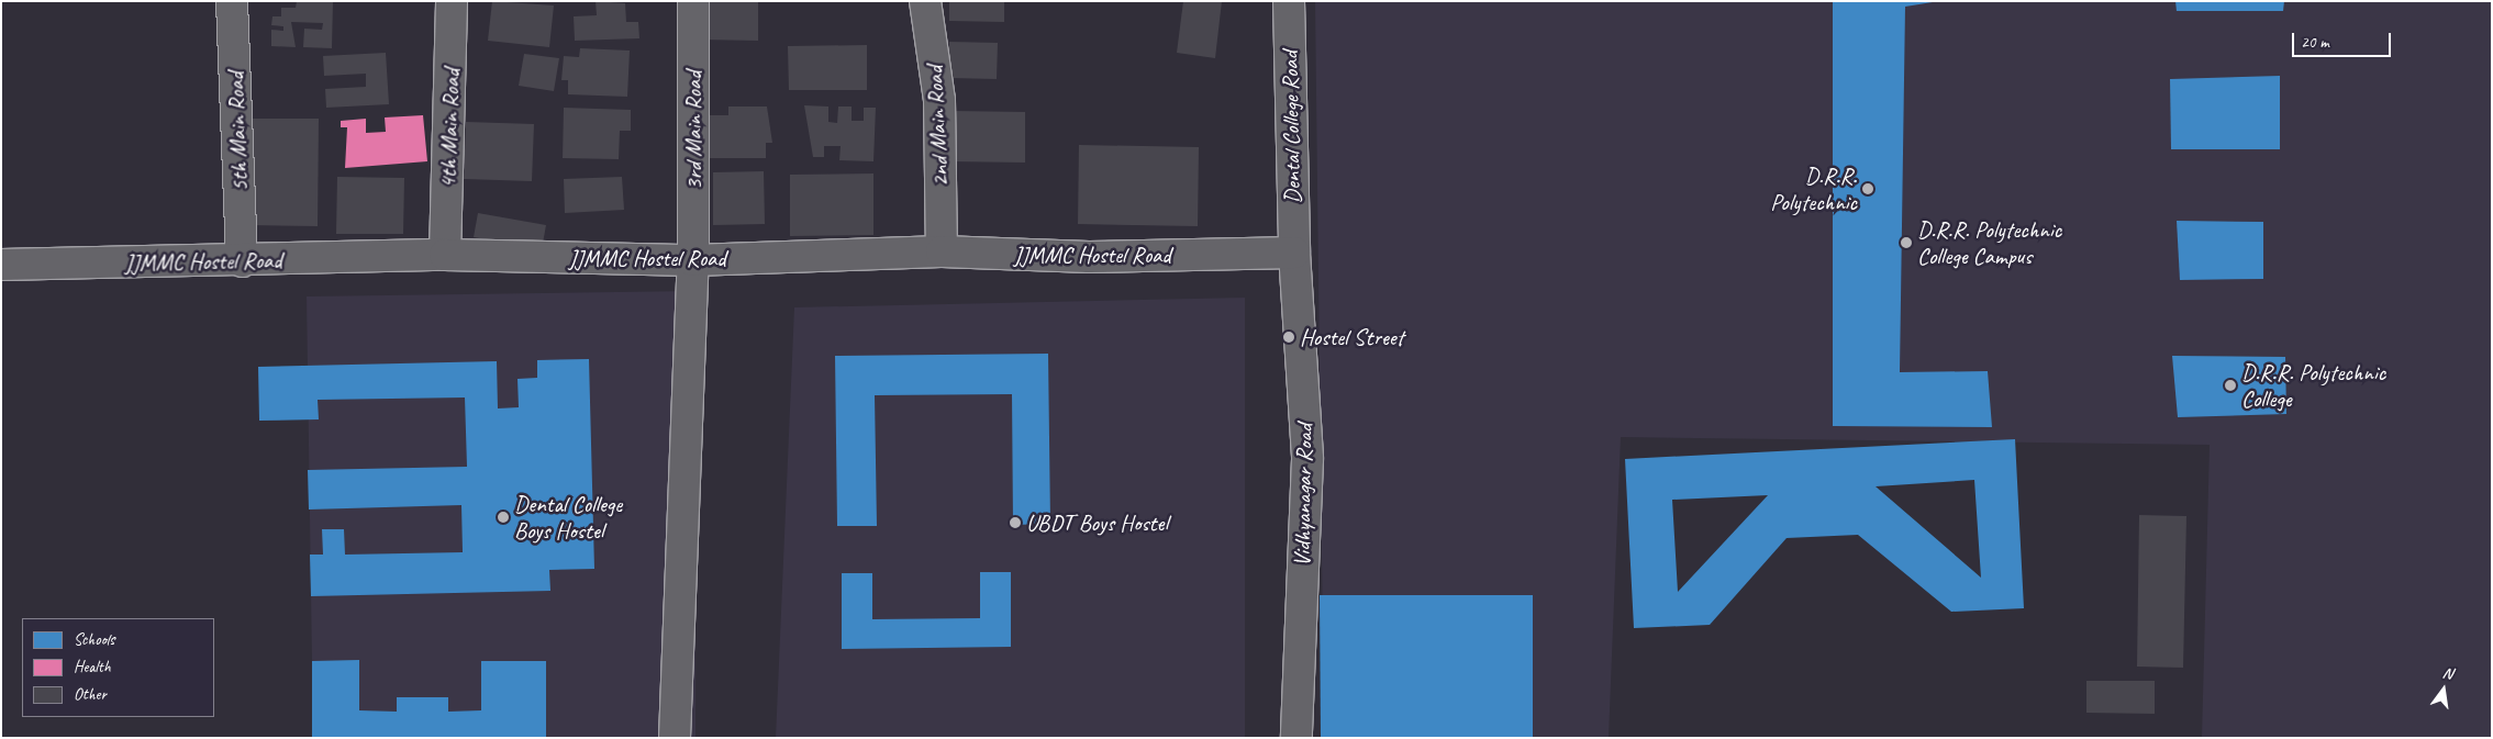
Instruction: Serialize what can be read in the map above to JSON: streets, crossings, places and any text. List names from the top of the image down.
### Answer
{
  "streets": {
    "street": [
      "2nd Main Road",
      "Dental College Road",
      "4th Main Road",
      "3rd Main Road",
      "5th Main Road",
      "JJMMC Hostel Road",
      "Vidhyanagar Road"
    ]
  },
  "crossings": [
    ["2nd Main Road", "JJMMC Hostel Road"],
    ["Dental College Road", "JJMMC Hostel Road"],
    ["Dental College Road", "Vidhyanagar Road"],
    ["4th Main Road", "JJMMC Hostel Road"],
    ["3rd Main Road", "JJMMC Hostel Road"],
    ["5th Main Road", "JJMMC Hostel Road"],
    ["JJMMC Hostel Road", "Vidhyanagar Road"]
  ],
  "places": [
    "D.R.R. Polytechnic",
    "D.R.R. Polytechnic College Campus",
    "Hostel Street",
    "D.R.R. Polytechnic College",
    "Dental College Boys Hostel",
    "UBDT Boys Hostel"
  ],
  "legend": ["Schools", "Health", "Other"],
  "scale_bar": "20 m",
  "north": "top"
}
